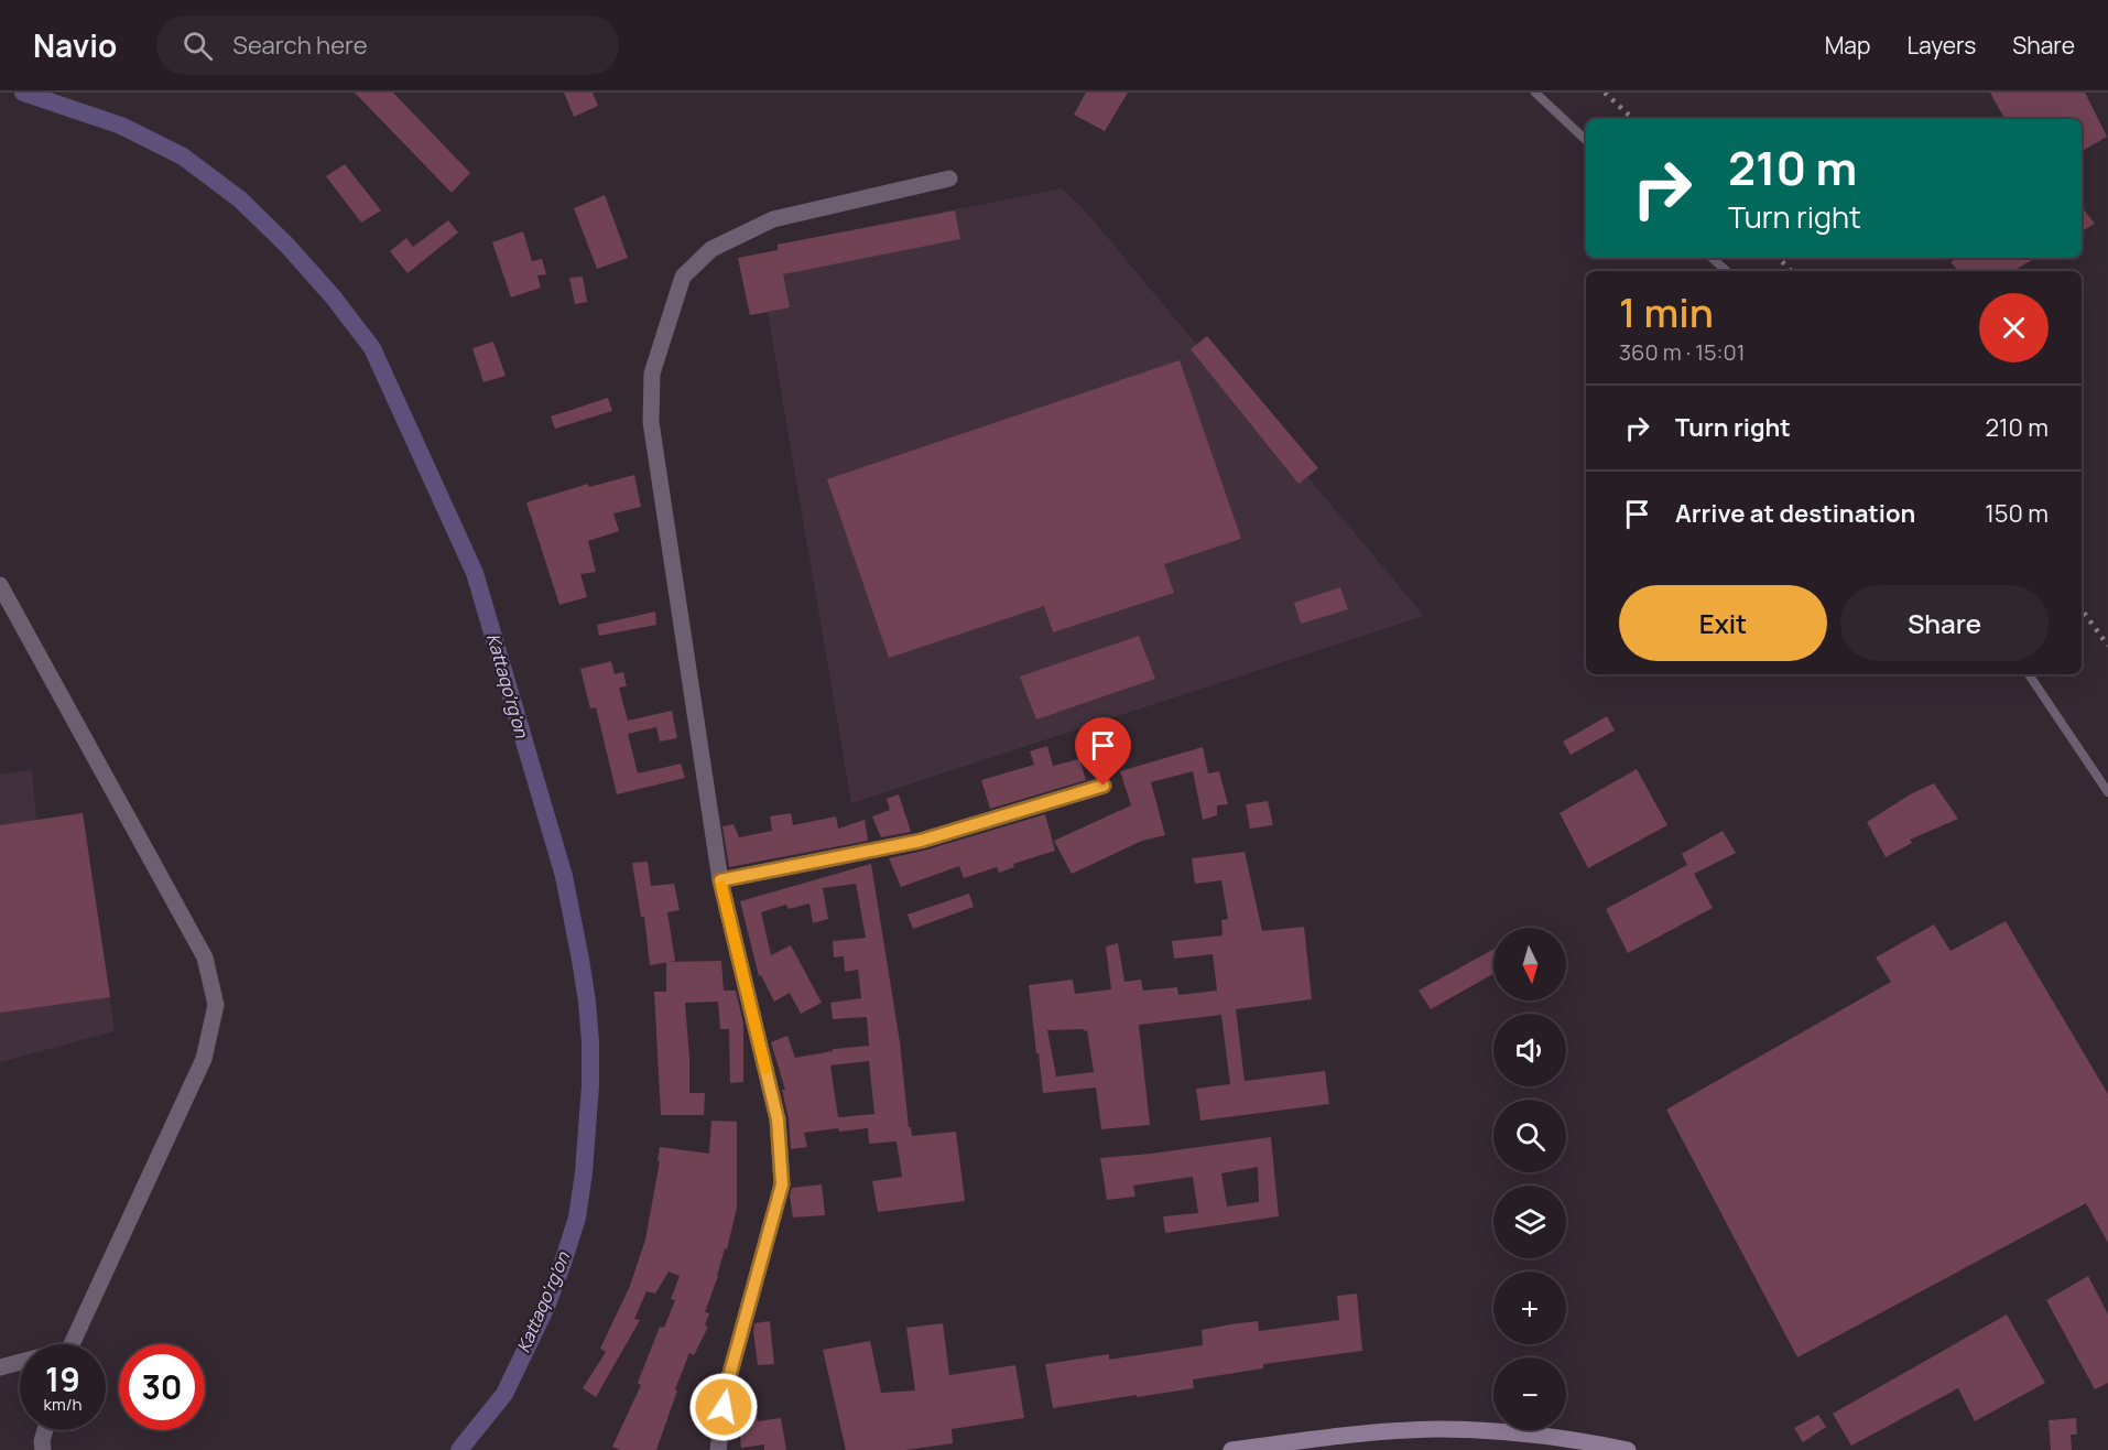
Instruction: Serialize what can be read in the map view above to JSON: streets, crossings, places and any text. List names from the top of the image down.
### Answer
{
  "water": ["Kattaqo'rg'on"],
  "north": "bottom",
  "page": {
    "header": "Navio",
    "search": "Search here",
    "nav": ["Map", "Layers", "Share"],
    "turn": ["210 m", "Turn right"],
    "heading": ["1 min", "360 m · 15:01"],
    "list": [
      {
        "name": "Turn right",
        "value": "210 m"
      },
      {
        "name": "Arrive at destination",
        "value": "150 m"
      }
    ],
    "buttons": ["Exit", "Share"],
    "map_buttons": ["+", "−"],
    "speed": "19 km/h",
    "limit": "30"
  }
}
